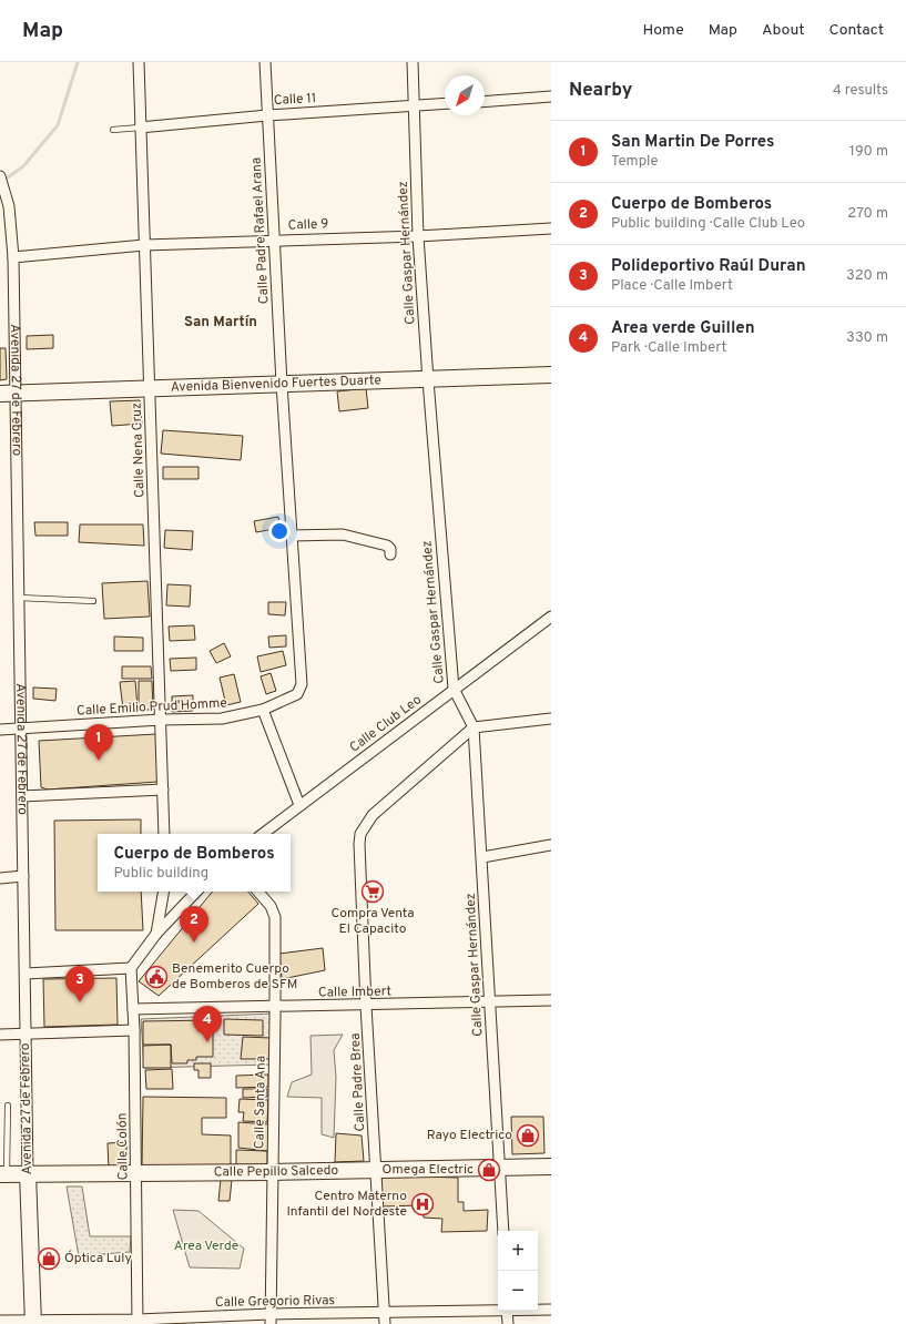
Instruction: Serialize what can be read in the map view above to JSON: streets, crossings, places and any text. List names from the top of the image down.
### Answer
{
  "streets": {
    "main road": ["Avenida Bienvenido Fuertes Duarte", "Avenida 27 de Febrero", "Calle Pepillo Salcedo"],
    "street": [
      "Calle 11",
      "Calle 9",
      "Calle Padre Rafael Arana",
      "Calle Gaspar Hernández",
      "Calle Nena Cruz",
      "Calle Emilio Prud'Homme",
      "Calle Club Leo",
      "Calle Imbert",
      "Calle Padre Brea",
      "Calle Santa Ana",
      "Calle Colón",
      "Calle Gregorio Rivas"
    ]
  },
  "crossings": [
    ["Calle 11", "Calle Padre Rafael Arana"],
    ["Calle 11", "Calle Gaspar Hernández"],
    ["Calle 11", "Calle Nena Cruz"],
    ["Calle 9", "Calle Padre Rafael Arana"],
    ["Calle 9", "Calle Gaspar Hernández"],
    ["Calle 9", "Avenida 27 de Febrero"],
    ["Calle 9", "Calle Nena Cruz"],
    ["Calle Padre Rafael Arana", "Avenida Bienvenido Fuertes Duarte"],
    ["Calle Padre Rafael Arana", "Calle Emilio Prud'Homme"],
    ["Calle Gaspar Hernández", "Avenida Bienvenido Fuertes Duarte"],
    ["Calle Gaspar Hernández", "Calle Club Leo"],
    ["Calle Gaspar Hernández", "Calle Imbert"],
    ["Calle Gaspar Hernández", "Calle Padre Brea"],
    ["Calle Gaspar Hernández", "Calle Pepillo Salcedo"],
    ["Avenida Bienvenido Fuertes Duarte", "Avenida 27 de Febrero"],
    ["Avenida Bienvenido Fuertes Duarte", "Calle Nena Cruz"],
    ["Avenida 27 de Febrero", "Calle Emilio Prud'Homme"],
    ["Avenida 27 de Febrero", "Calle Pepillo Salcedo"],
    ["Avenida 27 de Febrero", "Calle Gregorio Rivas"],
    ["Calle Nena Cruz", "Calle Emilio Prud'Homme"],
    ["Calle Imbert", "Calle Padre Brea"],
    ["Calle Imbert", "Calle Santa Ana"],
    ["Calle Imbert", "Calle Colón"],
    ["Calle Padre Brea", "Calle Pepillo Salcedo"],
    ["Calle Padre Brea", "Calle Gregorio Rivas"],
    ["Calle Santa Ana", "Calle Pepillo Salcedo"],
    ["Calle Santa Ana", "Calle Gregorio Rivas"],
    ["Calle Colón", "Calle Pepillo Salcedo"],
    ["Calle Colón", "Calle Gregorio Rivas"]
  ],
  "districts": ["San Martín"],
  "parks": ["Area Verde"],
  "places": {
    "supermarket": ["Compra Venta El Capacito"],
    "public building": ["Benemerito Cuerpo de Bomberos de SFM"],
    "shop": ["Rayo Electrico", "Omega Electric", "Óptica Luly"],
    "hospital": ["Centro Materno Infantil del Nordeste"]
  },
  "north": "bottom left",
  "page": {
    "header": "Map",
    "nav": [
      "Home",
      "Map",
      "About",
      "Contact"
    ],
    "heading": ["Nearby", "4 results"],
    "list": [
      {
        "mark": "1",
        "name": "San Martin De Porres",
        "note": "Temple",
        "value": "190 m"
      },
      {
        "mark": "2",
        "name": "Cuerpo de Bomberos",
        "note": "Public building · Calle Club Leo",
        "value": "270 m"
      },
      {
        "mark": "3",
        "name": "Polideportivo Raúl Duran",
        "note": "Place · Calle Imbert",
        "value": "320 m"
      },
      {
        "mark": "4",
        "name": "Area verde Guillen",
        "note": "Park · Calle Imbert",
        "value": "330 m"
      }
    ],
    "pins": [
      "1",
      "2",
      "3",
      "4"
    ],
    "popup": ["Cuerpo de Bomberos", "Public building"],
    "map_buttons": ["+", "−"]
  }
}
